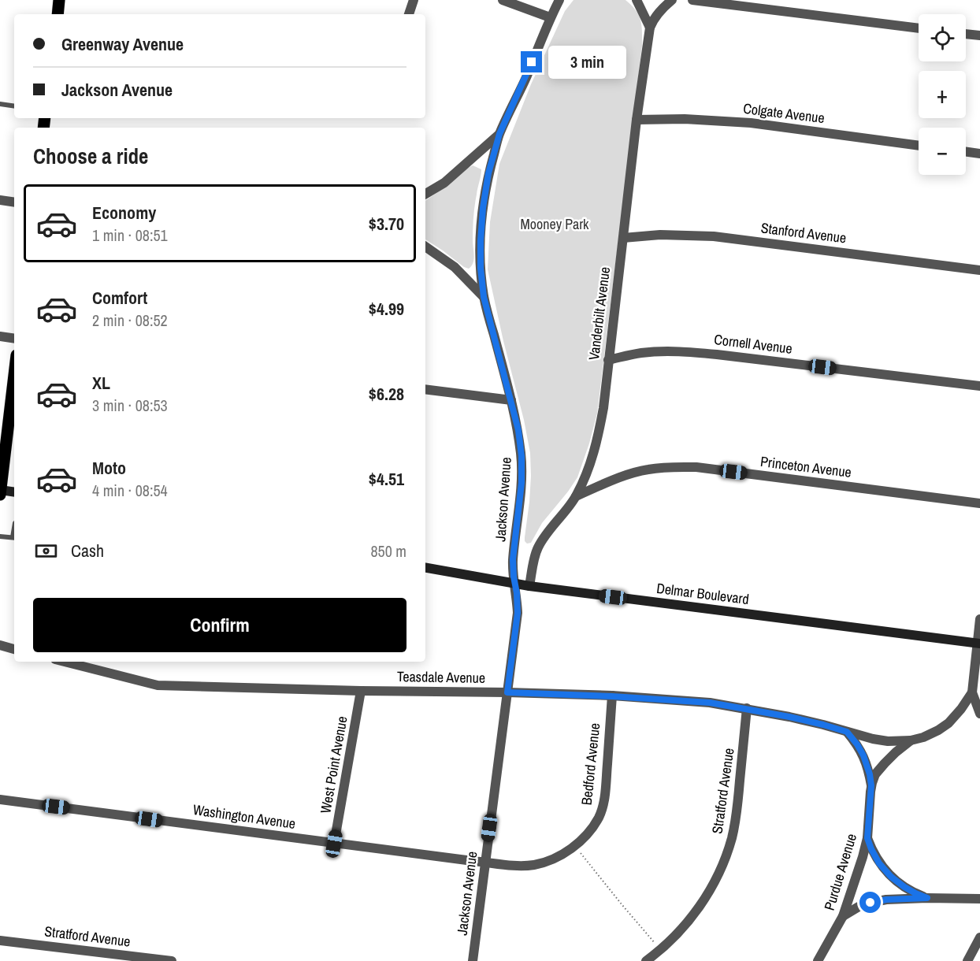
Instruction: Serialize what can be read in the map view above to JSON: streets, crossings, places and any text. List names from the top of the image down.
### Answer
{
  "streets": {
    "main road": ["Delmar Boulevard"],
    "street": [
      "Colgate Avenue",
      "Stanford Avenue",
      "Vanderbilt Avenue",
      "Cornell Avenue",
      "Princeton Avenue",
      "Jackson Avenue",
      "Teasdale Avenue",
      "Bedford Avenue",
      "West Point Avenue",
      "Stratford Avenue",
      "Washington Avenue",
      "Purdue Avenue"
    ]
  },
  "crossings": [
    ["Colgate Avenue", "Vanderbilt Avenue"],
    ["Stanford Avenue", "Vanderbilt Avenue"],
    ["Vanderbilt Avenue", "Cornell Avenue"],
    ["Vanderbilt Avenue", "Princeton Avenue"],
    ["Vanderbilt Avenue", "Delmar Boulevard"],
    ["Jackson Avenue", "Delmar Boulevard"],
    ["Jackson Avenue", "Teasdale Avenue"],
    ["Jackson Avenue", "Bedford Avenue"],
    ["Jackson Avenue", "Washington Avenue"],
    ["Delmar Boulevard", "Purdue Avenue"],
    ["Teasdale Avenue", "Bedford Avenue"],
    ["Teasdale Avenue", "West Point Avenue"],
    ["Teasdale Avenue", "Stratford Avenue"],
    ["Teasdale Avenue", "Purdue Avenue"],
    ["Bedford Avenue", "Washington Avenue"],
    ["West Point Avenue", "Washington Avenue"]
  ],
  "parks": ["Mooney Park"],
  "page": {
    "map_buttons": ["+", "−"],
    "banner": ["Greenway Avenue", "Jackson Avenue"],
    "bubble": "3 min",
    "heading": "Choose a ride",
    "list": [
      {
        "name": "Economy",
        "note": "1 min · 08:51",
        "value": "$3.70"
      },
      {
        "name": "Comfort",
        "note": "2 min · 08:52",
        "value": "$4.99"
      },
      {
        "name": "XL",
        "note": "3 min · 08:53",
        "value": "$6.28"
      },
      {
        "name": "Moto",
        "note": "4 min · 08:54",
        "value": "$4.51"
      }
    ],
    "pay": ["Cash", "850 m"],
    "buttons": "Confirm"
  }
}
